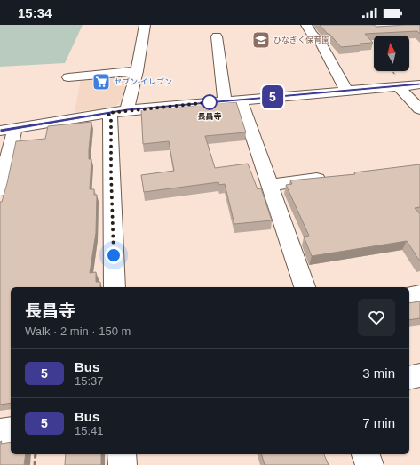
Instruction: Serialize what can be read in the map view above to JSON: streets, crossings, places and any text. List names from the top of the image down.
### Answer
{
  "places": {
    "school or university": ["ひなぎく保育園"],
    "supermarket": ["セブン-イレブン"],
    "other": ["長昌寺"]
  },
  "lines": ["bus line 5"],
  "north": "top",
  "page": {
    "status": "15:34",
    "on_map": "5",
    "heading": ["長昌寺", "Walk · 2 min · 150 m"],
    "list": [
      {
        "mark": "5",
        "name": "Bus",
        "note": "15:37",
        "value": "3 min"
      },
      {
        "mark": "5",
        "name": "Bus",
        "note": "15:41",
        "value": "7 min"
      }
    ]
  }
}
